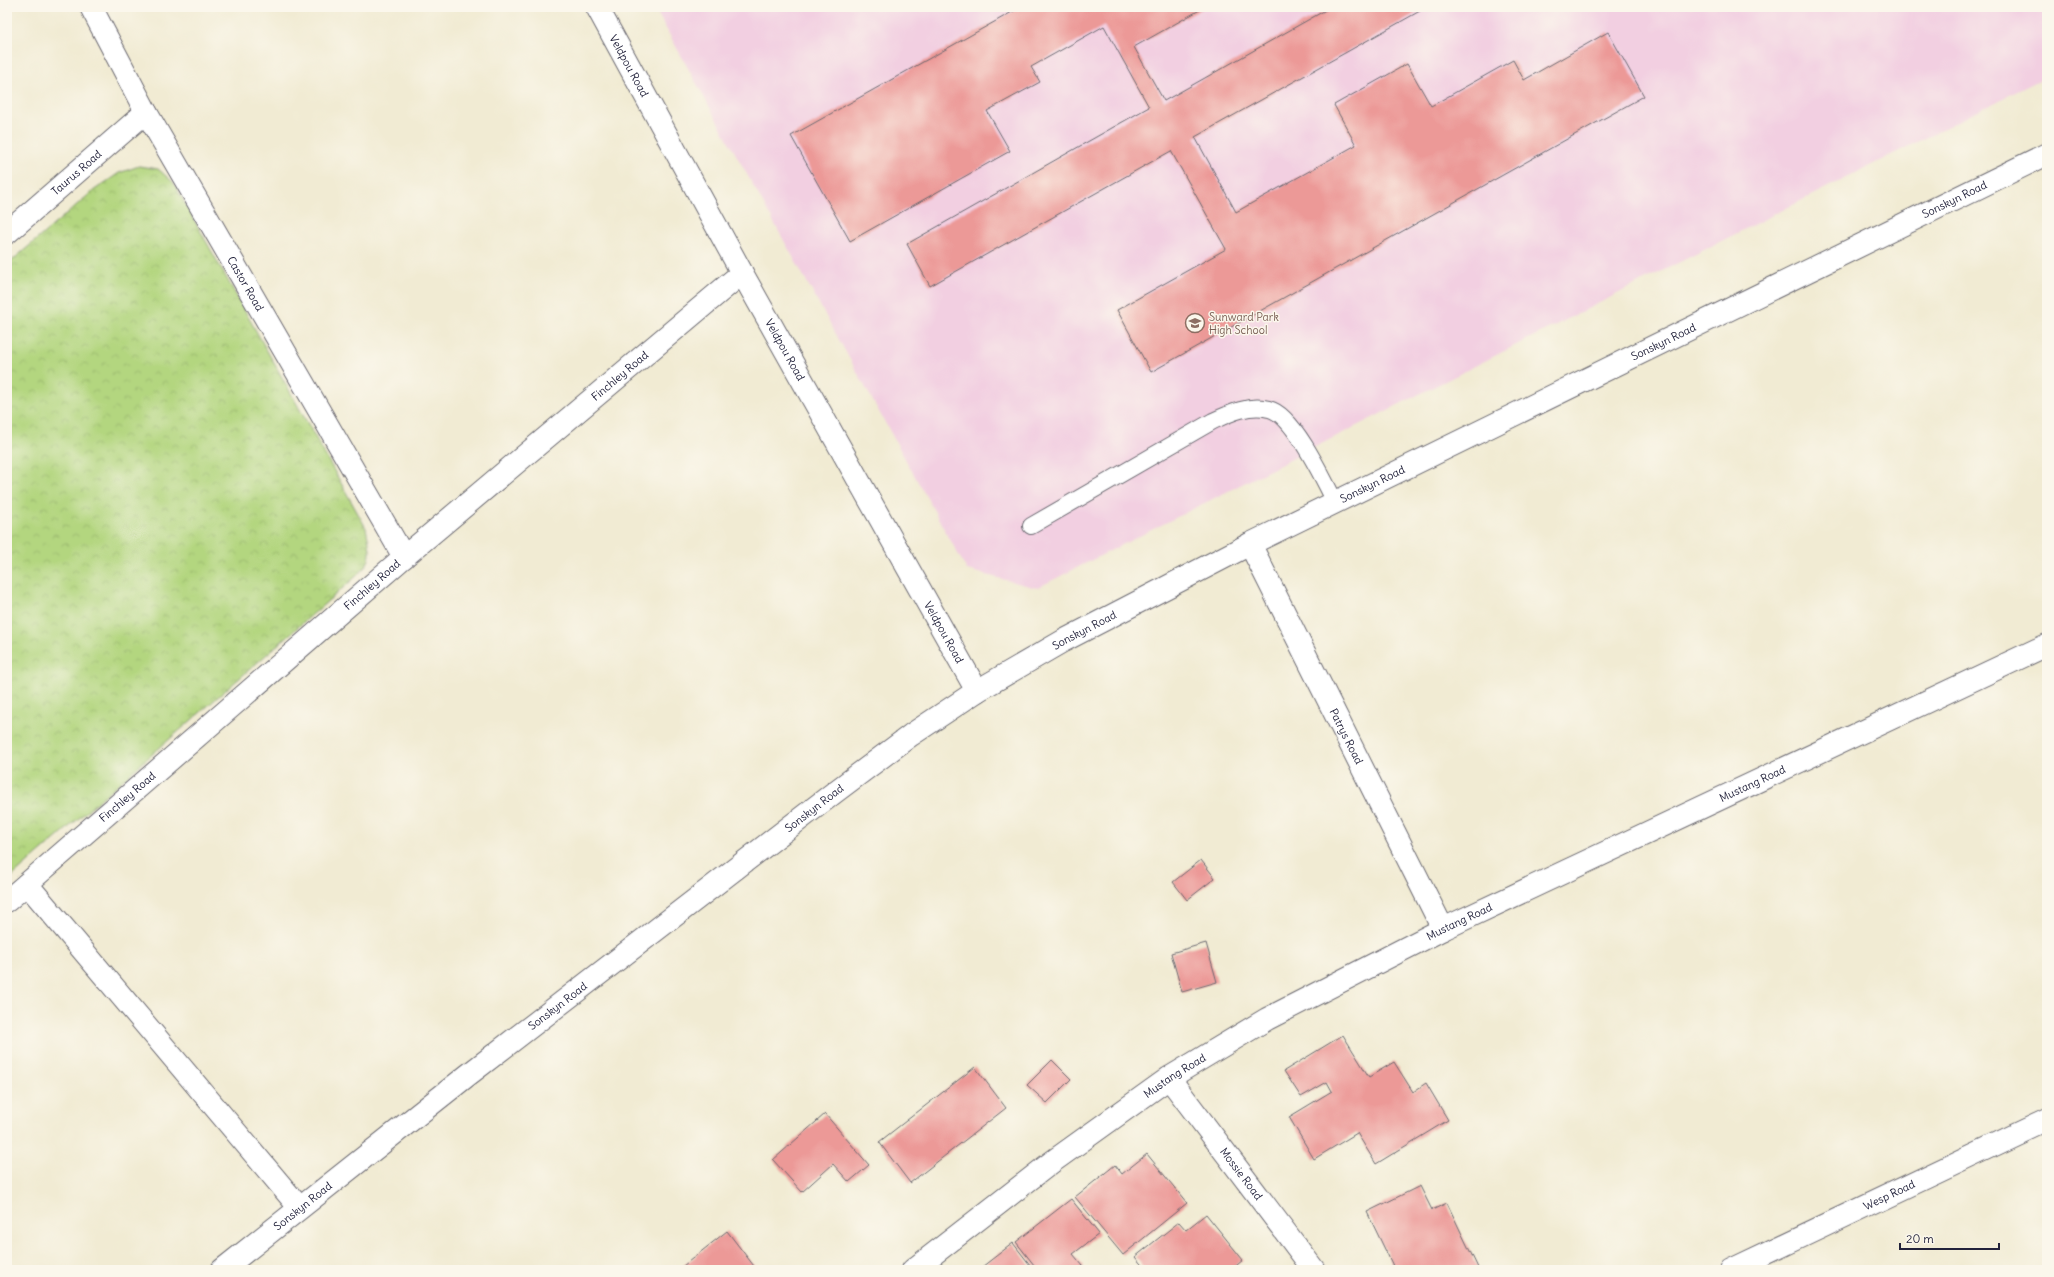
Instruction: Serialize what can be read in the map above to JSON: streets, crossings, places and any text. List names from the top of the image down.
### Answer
{
  "streets": {
    "street": [
      "Veldpou Road",
      "Taurus Road",
      "Sonskyn Road",
      "Castor Road",
      "Finchley Road",
      "Patrys Road",
      "Mustang Road",
      "Mossie Road",
      "Wesp Road"
    ]
  },
  "crossings": [
    ["Veldpou Road", "Sonskyn Road"],
    ["Veldpou Road", "Finchley Road"],
    ["Taurus Road", "Castor Road"],
    ["Sonskyn Road", "Patrys Road"],
    ["Castor Road", "Finchley Road"],
    ["Patrys Road", "Mustang Road"],
    ["Mustang Road", "Mossie Road"]
  ],
  "places": {
    "school or university": ["Sunward Park High School"]
  },
  "scale_bar": "20 m"
}
